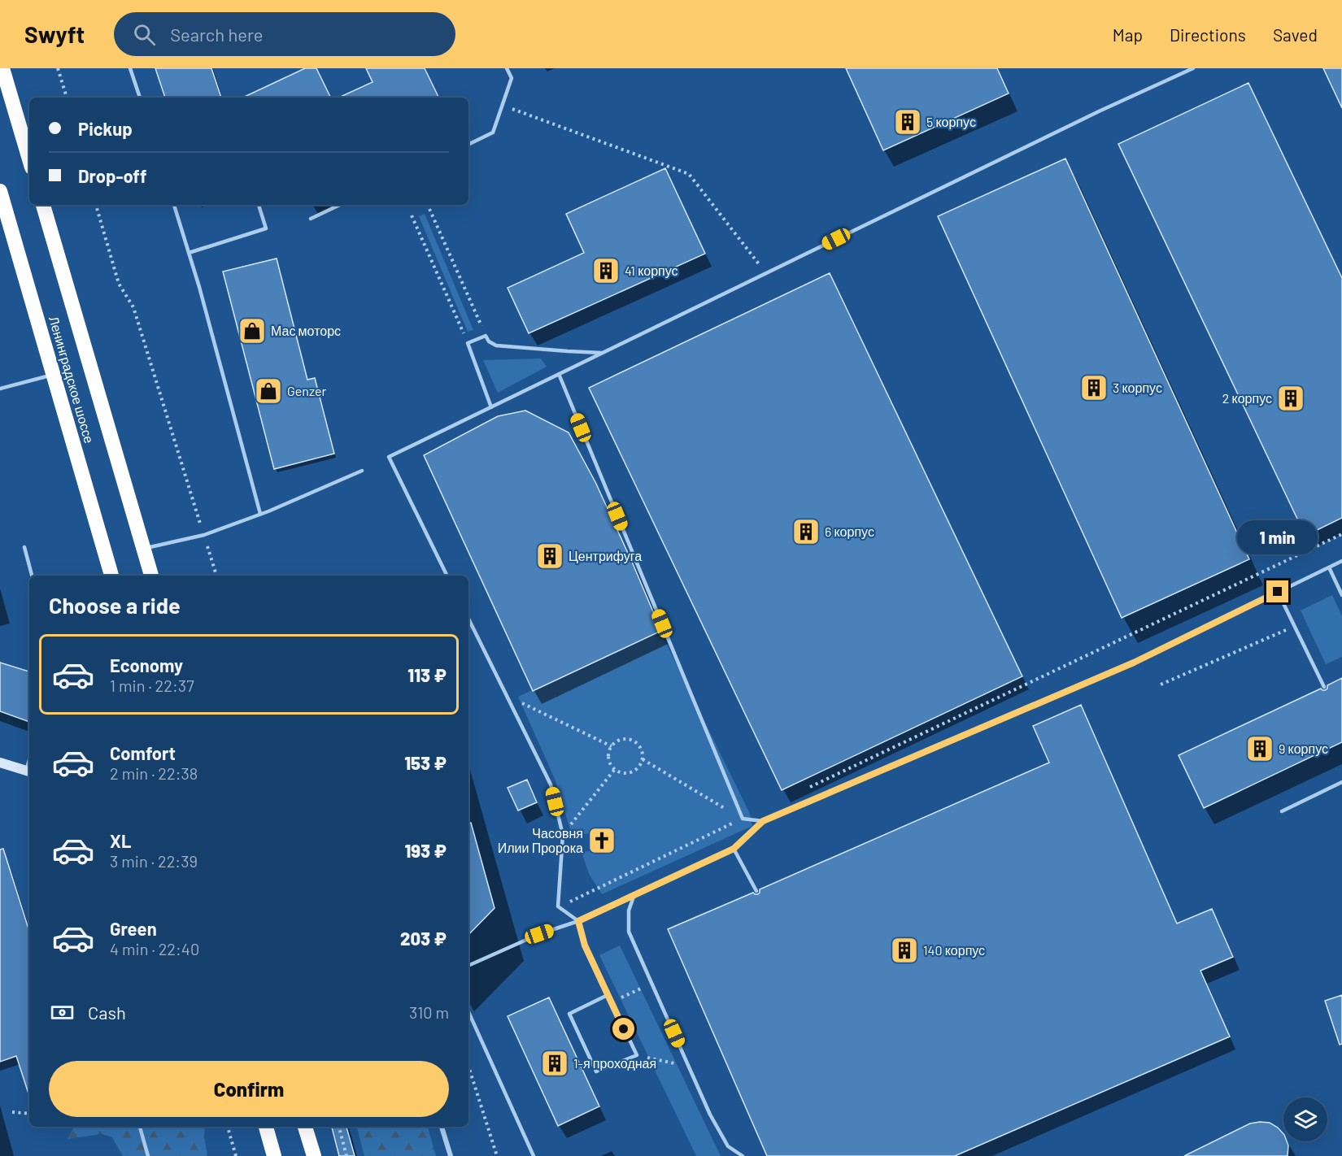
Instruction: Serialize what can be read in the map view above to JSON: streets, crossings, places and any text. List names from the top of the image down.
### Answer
{
  "streets": {
    "highway": ["Ленинградское шоссе"]
  },
  "places": {
    "building": [
      "5 корпус",
      "41 корпус",
      "3 корпус",
      "2 корпус",
      "6 корпус",
      "Центрифуга",
      "9 корпус",
      "140 корпус",
      "1-я проходная"
    ],
    "shop": ["Мас моторс", "Genzer"],
    "church": ["Часовня Илии Пророка"]
  },
  "page": {
    "header": "Swyft",
    "search": "Search here",
    "nav": ["Map", "Directions", "Saved"],
    "banner": ["Pickup", "Drop-off"],
    "bubble": "1 min",
    "heading": "Choose a ride",
    "list": [
      {
        "name": "Economy",
        "note": "1 min · 22:37",
        "value": "113 ₽"
      },
      {
        "name": "Comfort",
        "note": "2 min · 22:38",
        "value": "153 ₽"
      },
      {
        "name": "XL",
        "note": "3 min · 22:39",
        "value": "193 ₽"
      },
      {
        "name": "Green",
        "note": "4 min · 22:40",
        "value": "203 ₽"
      }
    ],
    "pay": ["Cash", "310 m"],
    "buttons": "Confirm"
  }
}
